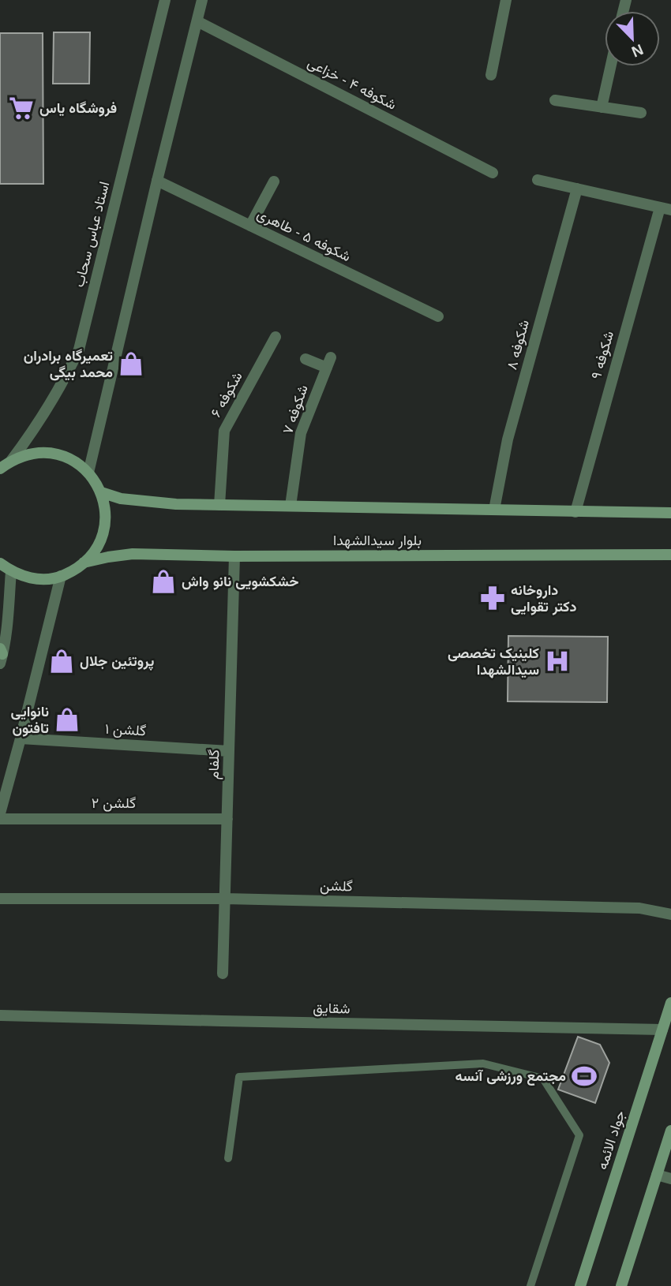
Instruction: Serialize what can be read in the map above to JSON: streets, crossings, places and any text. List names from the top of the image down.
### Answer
{
  "streets": {
    "main road": ["بلوار سیدالشهدا", "جواد الائمه"],
    "street": [
      "شکوفه ۴ - خزاعی",
      "استاد عباس سحاب",
      "شکوفه ۵ - طاهری",
      "شکوفه ۸",
      "شکوفه ۹",
      "شکوفه ۶",
      "شکوفه ۷",
      "گلشن ۱",
      "گلفام",
      "گلشن ۲",
      "گلشن",
      "شقایق"
    ]
  },
  "crossings": [
    ["بلوار سیدالشهدا", "گلفام"],
    ["گلشن ۱", "گلفام"],
    ["گلفام", "گلشن ۲"],
    ["گلفام", "گلشن"],
    ["شقایق", "جواد الائمه"]
  ],
  "places": {
    "supermarket": ["فروشگاه یاس"],
    "shop": [
      "تعمیرگاه برادران محمد بیگی",
      "خشکشویی نانو واش",
      "پروتئین جلال",
      "نانوایی تافتون"
    ],
    "pharmacy": ["داروخانه دکتر تقوایی"],
    "hospital": ["کلینیک تخصصی سیدالشهدا"],
    "sports": ["مجتمع ورزشی آنسه"]
  },
  "north": "bottom right"
}
